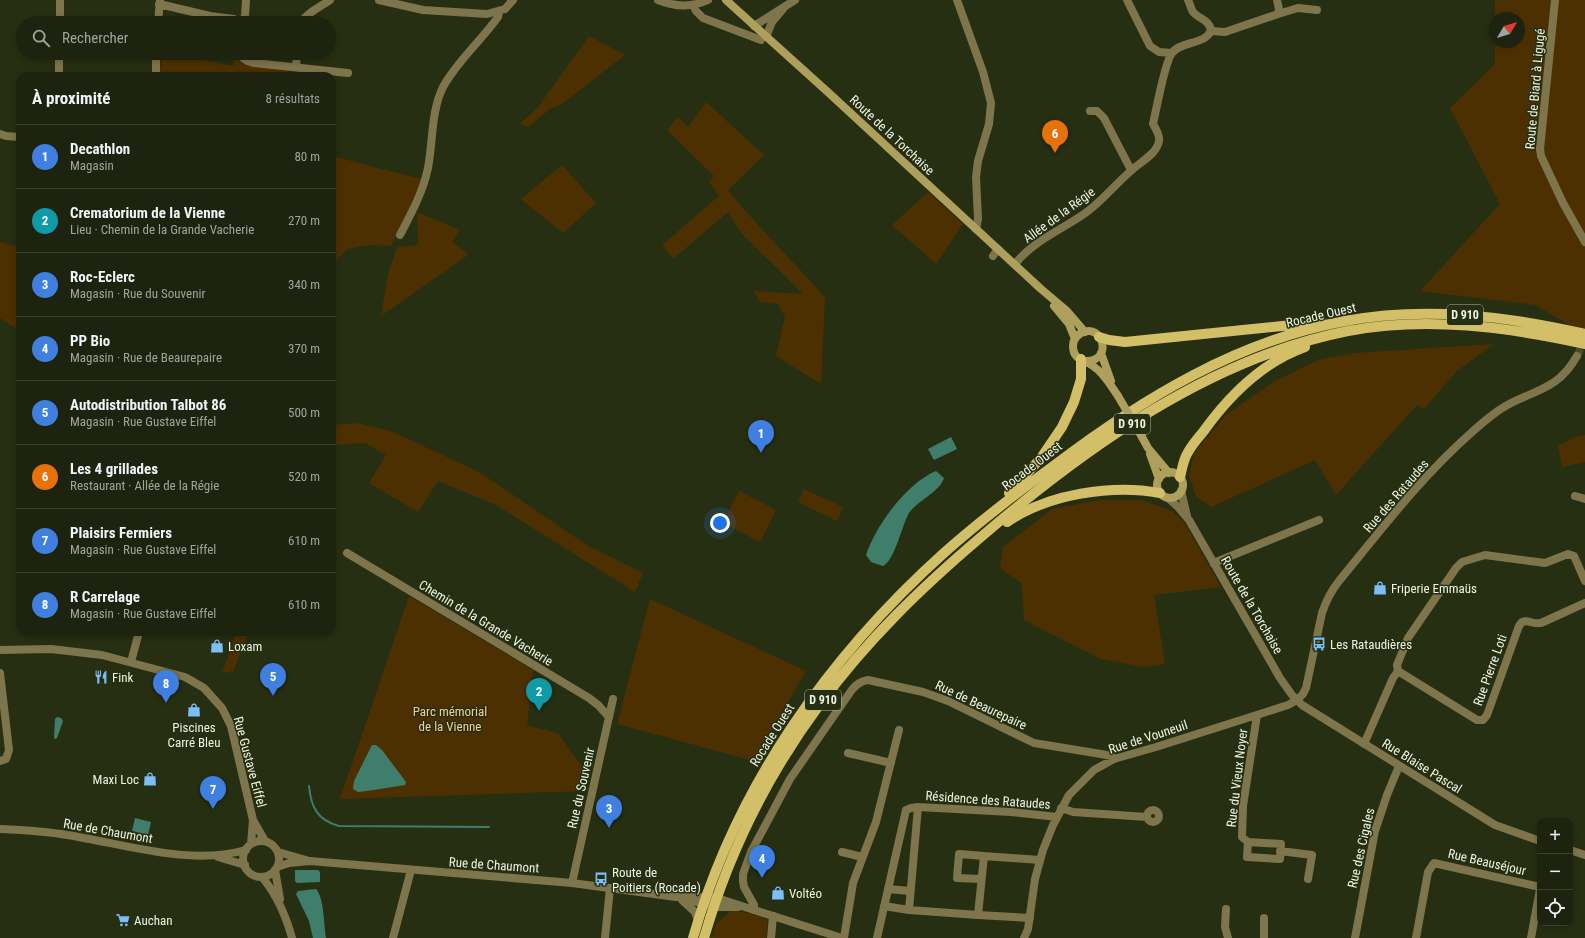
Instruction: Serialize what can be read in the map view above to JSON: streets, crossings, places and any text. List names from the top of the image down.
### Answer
{
  "streets": {
    "main road": ["Route de la Torchaise", "Rocade Ouest", "D 910"],
    "street": [
      "Route de Biard à Ligugé",
      "Allée de la Régie",
      "Rue des Rataudes",
      "Chemin de la Grande Vacherie",
      "Rue Pierre Loti",
      "Rue de Beaurepaire",
      "Rue de Vouneuil",
      "Rue Gustave Eiffel",
      "Rue Blaise Pascal",
      "Rue du Vieux Noyer",
      "Rue du Souvenir",
      "Résidence des Rataudes",
      "Rue de Chaumont",
      "Rue des Cigales",
      "Rue Beauséjour"
    ]
  },
  "crossings": [
    ["Route de la Torchaise", "Allée de la Régie"],
    ["Route de la Torchaise", "Rue des Rataudes"],
    ["Route de la Torchaise", "Rue de Vouneuil"],
    ["Route de la Torchaise", "Rue Blaise Pascal"],
    ["Rocade Ouest", "Rue de Chaumont"],
    ["Rue des Rataudes", "Rue de Vouneuil"],
    ["Rue des Rataudes", "Rue Blaise Pascal"],
    ["Chemin de la Grande Vacherie", "Rue du Souvenir"],
    ["Rue de Beaurepaire", "Rue de Vouneuil"],
    ["Rue de Beaurepaire", "Rue de Chaumont"],
    ["Rue de Vouneuil", "Rue Blaise Pascal"],
    ["Rue de Vouneuil", "Rue du Vieux Noyer"],
    ["Rue de Vouneuil", "Résidence des Rataudes"],
    ["Rue Gustave Eiffel", "Rue de Chaumont"],
    ["Rue Blaise Pascal", "Rue des Cigales"],
    ["Rue du Souvenir", "Rue de Chaumont"]
  ],
  "parks": ["Parc mémorial de la Vienne"],
  "places": {
    "shop": [
      "Friperie Emmaüs",
      "Loxam",
      "Piscines Carré Bleu",
      "Maxi Loc",
      "Voltéo"
    ],
    "bus stop": ["Les Rataudières", "Route de Poitiers (Rocade)"],
    "restaurant": ["Fink"],
    "supermarket": ["Auchan"]
  },
  "north": "top right",
  "page": {
    "search": "Rechercher",
    "heading": ["À proximité", "8 résultats"],
    "pins": [
      "6",
      "1",
      "5",
      "8",
      "2",
      "7",
      "3",
      "4"
    ],
    "list": [
      {
        "mark": "1",
        "name": "Decathlon",
        "note": "Magasin",
        "value": "80 m"
      },
      {
        "mark": "2",
        "name": "Crematorium de la Vienne",
        "note": "Lieu · Chemin de la Grande Vacherie",
        "value": "270 m"
      },
      {
        "mark": "3",
        "name": "Roc-Eclerc",
        "note": "Magasin · Rue du Souvenir",
        "value": "340 m"
      },
      {
        "mark": "4",
        "name": "PP Bio",
        "note": "Magasin · Rue de Beaurepaire",
        "value": "370 m"
      },
      {
        "mark": "5",
        "name": "Autodistribution Talbot 86",
        "note": "Magasin · Rue Gustave Eiffel",
        "value": "500 m"
      },
      {
        "mark": "6",
        "name": "Les 4 grillades",
        "note": "Restaurant · Allée de la Régie",
        "value": "520 m"
      },
      {
        "mark": "7",
        "name": "Plaisirs Fermiers",
        "note": "Magasin · Rue Gustave Eiffel",
        "value": "610 m"
      },
      {
        "mark": "8",
        "name": "R Carrelage",
        "note": "Magasin · Rue Gustave Eiffel",
        "value": "610 m"
      }
    ],
    "map_buttons": ["+", "−"]
  }
}
